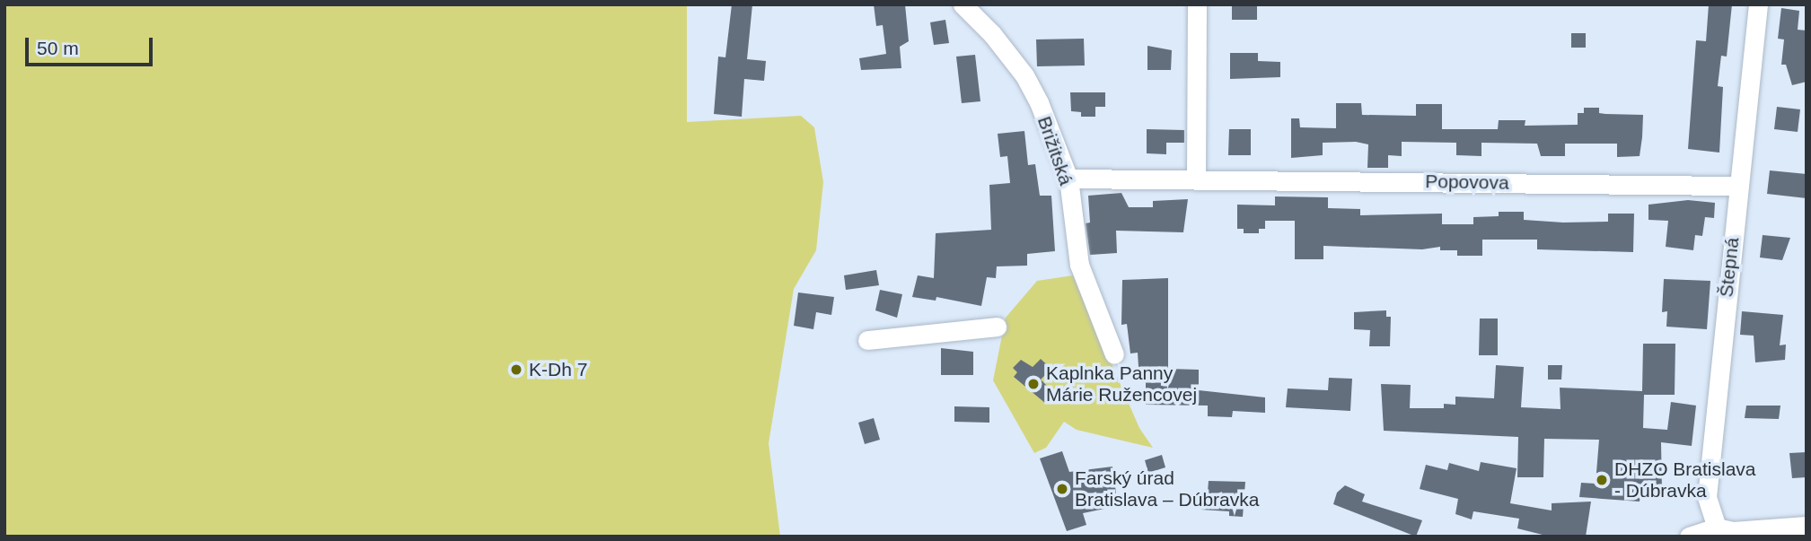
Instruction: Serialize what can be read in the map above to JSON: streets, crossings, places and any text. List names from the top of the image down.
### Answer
{
  "streets": {
    "street": ["Brižitská", "Popovova", "Štepná"]
  },
  "crossings": [
    ["Brižitská", "Popovova"],
    ["Popovova", "Štepná"]
  ],
  "places": [
    "K-Dh 7",
    "Kaplnka Panny Márie Ružencovej",
    "DHZO Bratislava - Dúbravka",
    "Farský úrad Bratislava – Dúbravka"
  ],
  "scale_bar": "50 m"
}
